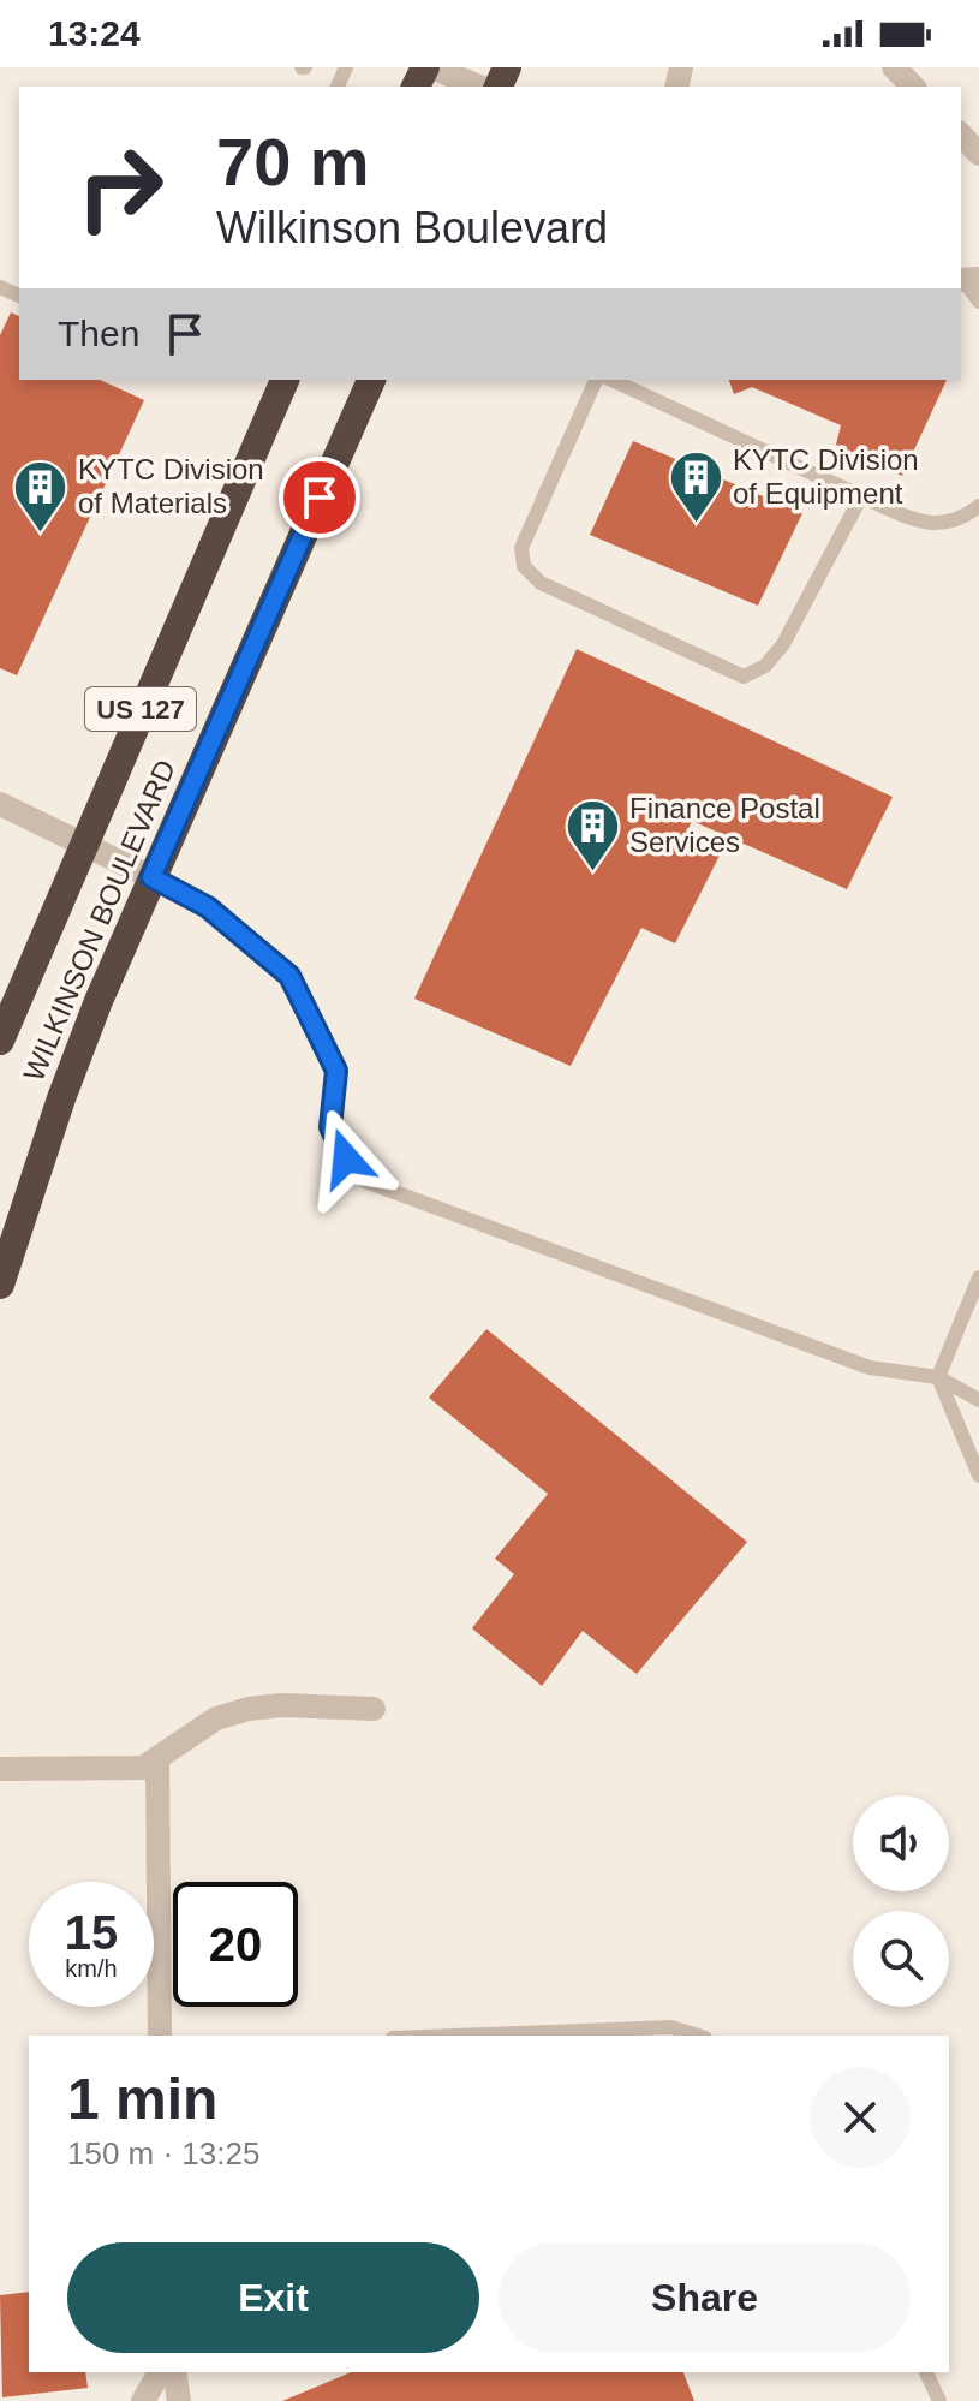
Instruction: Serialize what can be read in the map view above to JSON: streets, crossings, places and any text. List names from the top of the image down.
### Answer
{
  "streets": {
    "highway": ["US 127", "WILKINSON BOULEVARD"]
  },
  "places": {
    "building": ["KYTC Division of Equipment", "KYTC Division of Materials", "Finance Postal Services"]
  },
  "page": {
    "status": "13:24",
    "turn": ["70 m", "Wilkinson Boulevard"],
    "then": "Then",
    "speed": "15 km/h",
    "limit": "20",
    "heading": ["1 min", "150 m · 13:25"],
    "buttons": ["Exit", "Share"]
  }
}
